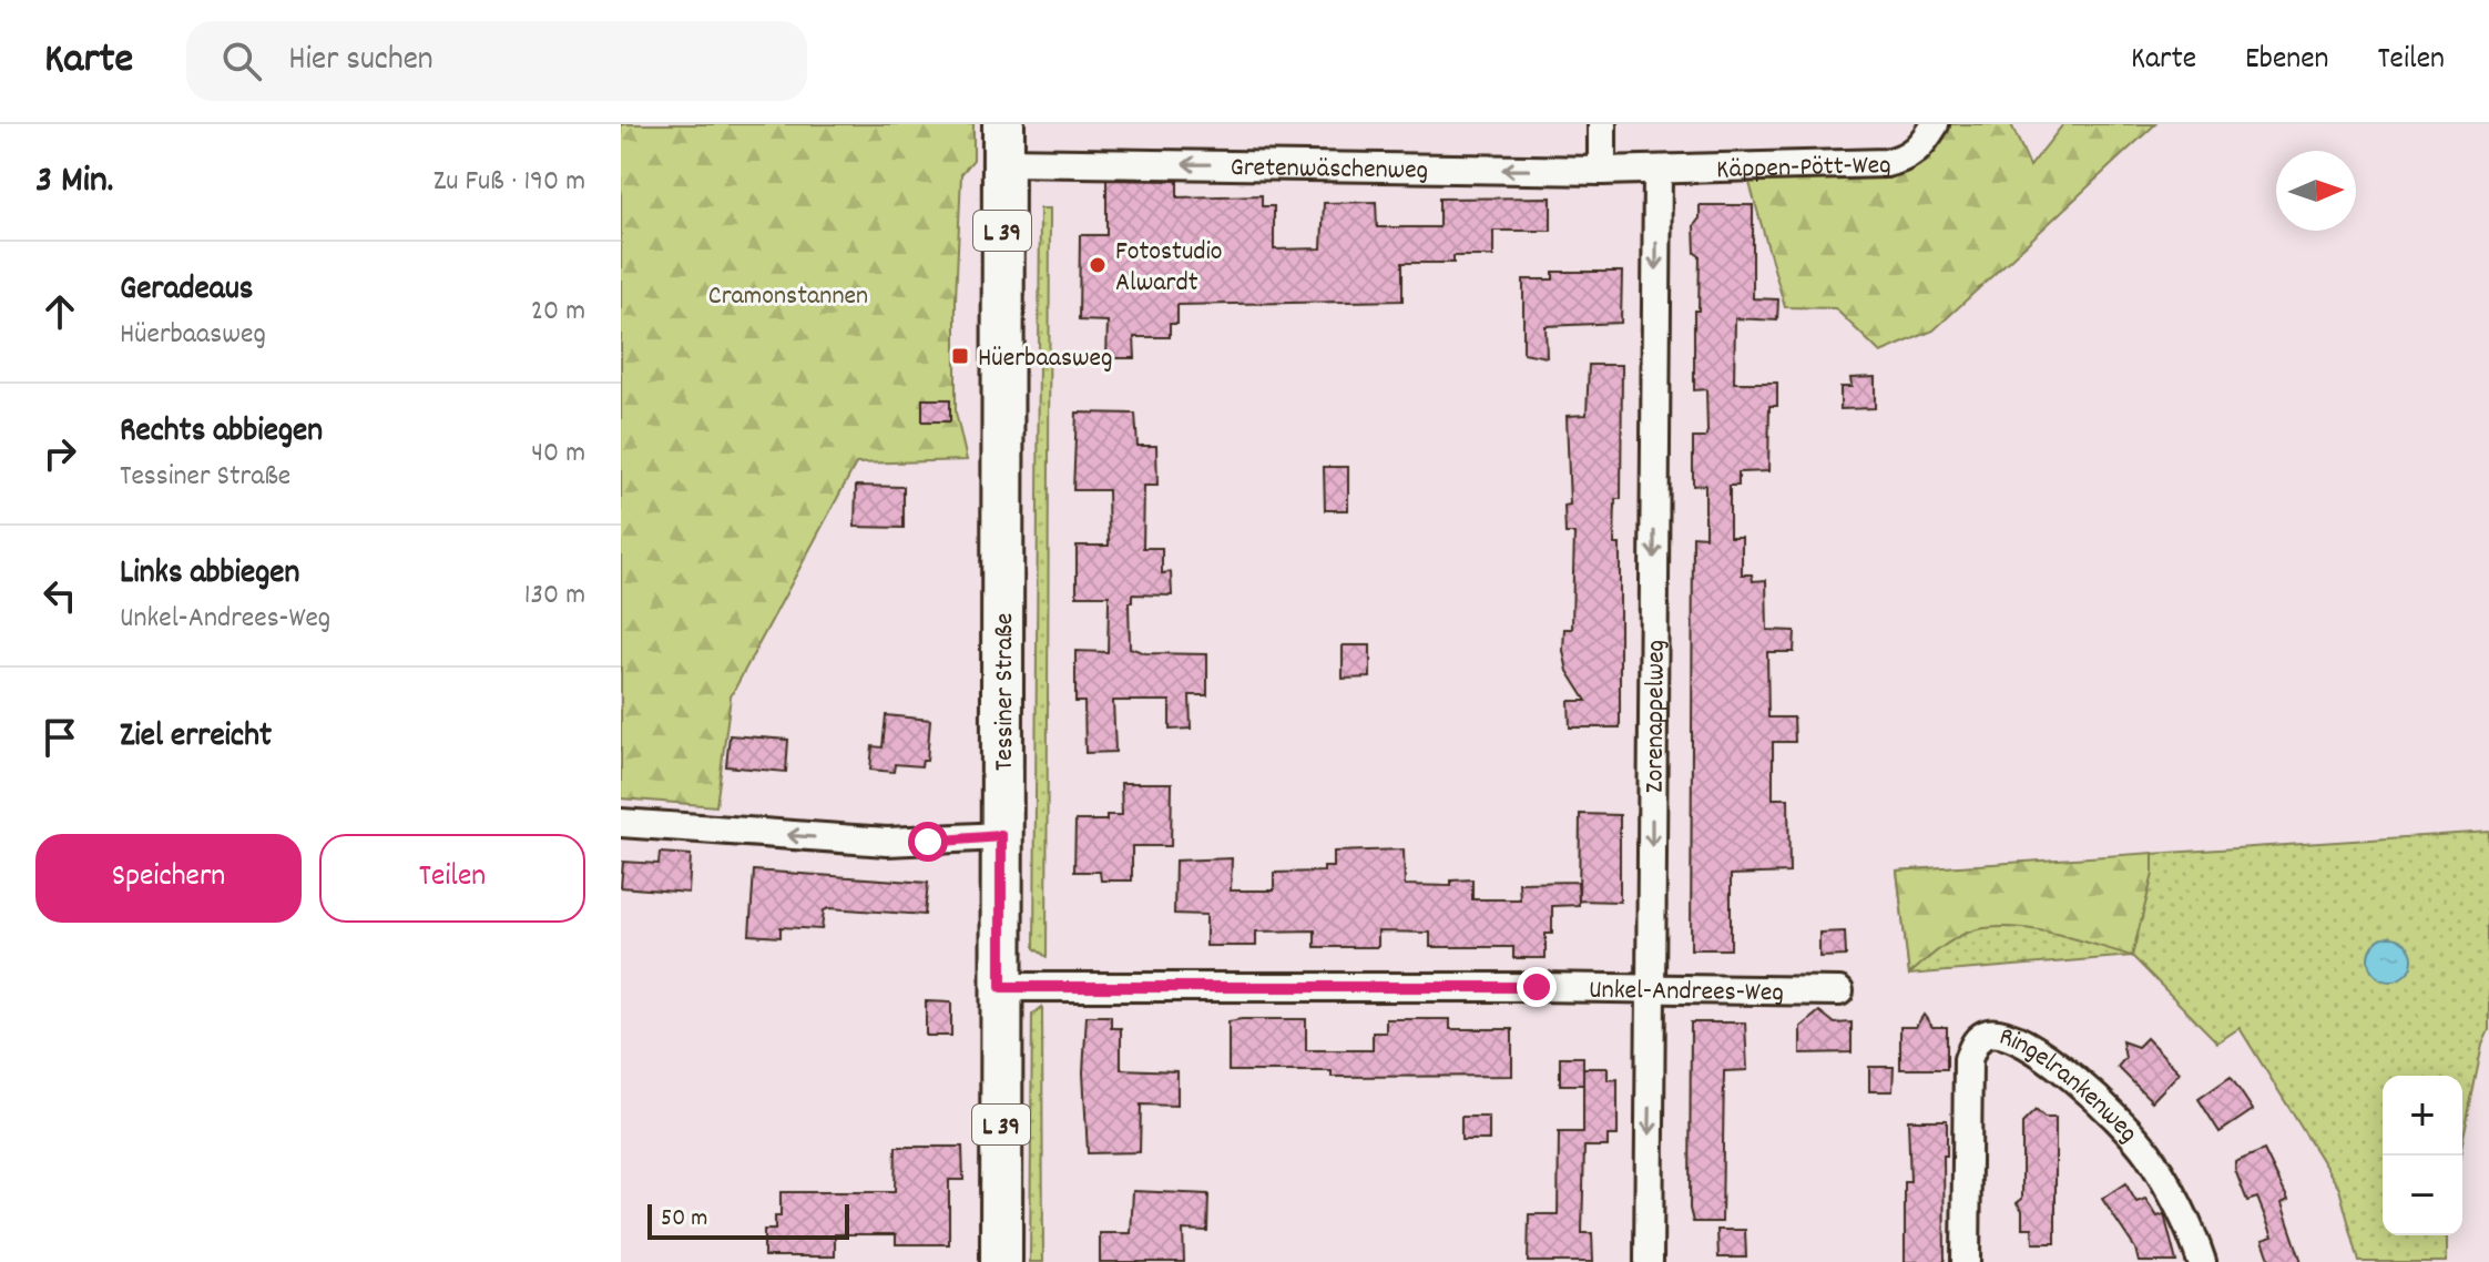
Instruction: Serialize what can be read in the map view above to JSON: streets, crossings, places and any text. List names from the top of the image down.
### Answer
{
  "streets": {
    "main road": ["L 39", "Tessiner Straße"],
    "street": [
      "Käppen-Pött-Weg",
      "Gretenwäschenweg",
      "Zorenappelweg",
      "Unkel-Andrees-Weg",
      "Ringelrankenweg"
    ]
  },
  "crossings": [
    ["Käppen-Pött-Weg", "Gretenwäschenweg"],
    ["Käppen-Pött-Weg", "Zorenappelweg"],
    ["Gretenwäschenweg", "Tessiner Straße"],
    ["Gretenwäschenweg", "Zorenappelweg"],
    ["Tessiner Straße", "Unkel-Andrees-Weg"],
    ["Zorenappelweg", "Unkel-Andrees-Weg"]
  ],
  "one_way": ["Gretenwäschenweg", "Zorenappelweg"],
  "parks": ["Cramonstannen"],
  "places": {
    "other": ["Fotostudio Alwardt"],
    "transit": ["Hüerbaasweg"]
  },
  "scale_bar": "50 m",
  "north": "right",
  "page": {
    "header": "Karte",
    "search": "Hier suchen",
    "nav": ["Karte", "Ebenen", "Teilen"],
    "heading": ["3 Min.", "Zu Fuß · 190 m"],
    "list": [
      ["Geradeaus", "Hüerbaasweg", "20 m"],
      ["Rechts abbiegen", "Tessiner Straße", "40 m"],
      ["Links abbiegen", "Unkel-Andrees-Weg", "130 m"],
      "Ziel erreicht"
    ],
    "buttons": ["Speichern", "Teilen"],
    "map_buttons": ["+", "−"],
    "scale": "50 m"
  }
}
